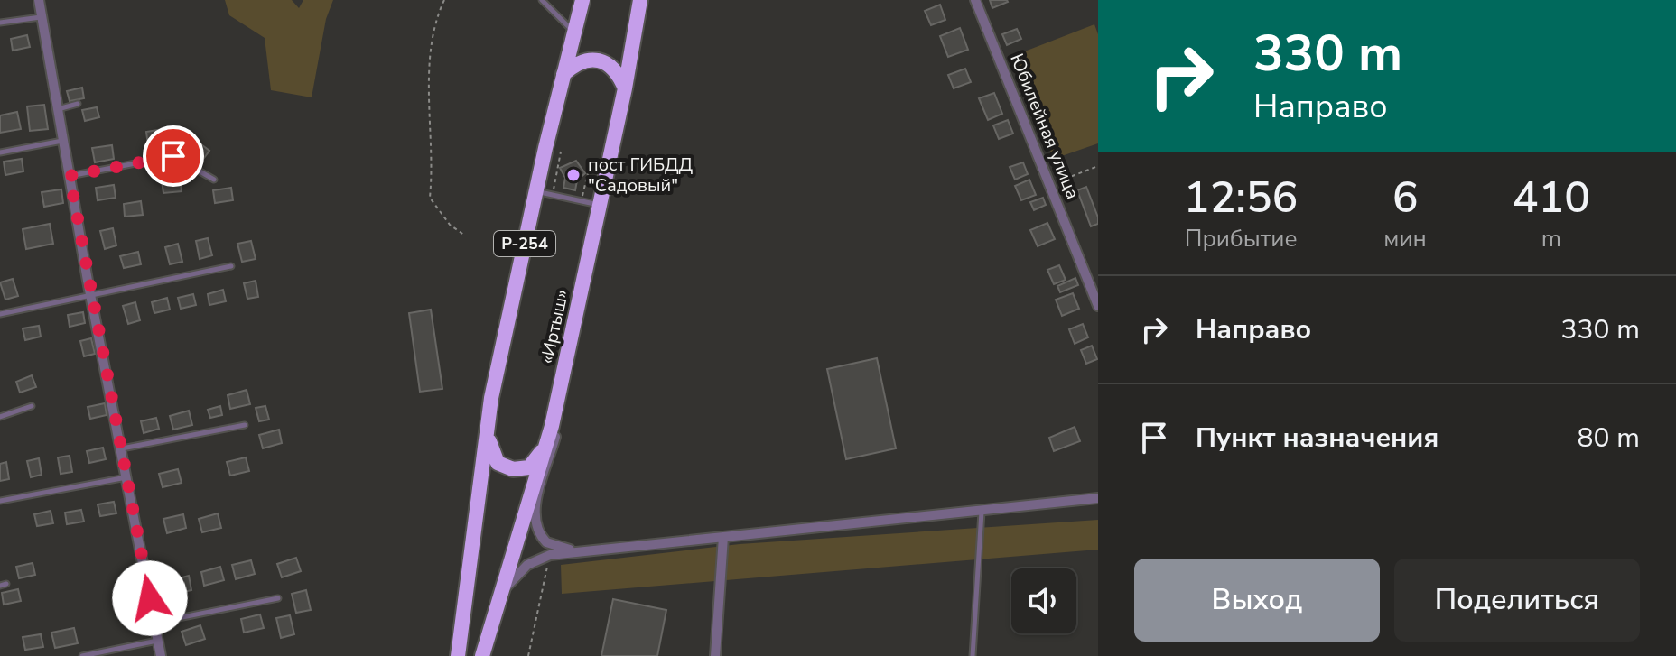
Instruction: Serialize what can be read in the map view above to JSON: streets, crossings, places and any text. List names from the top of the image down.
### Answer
{
  "streets": {
    "highway": ["Р-254", "«Иртыш»"],
    "street": ["Юбилейная улица"]
  },
  "places": ["пост ГИБДД \"Садовый\""],
  "page": {
    "turn": ["330 m", "Направо"],
    "eta": [
      "12:56",
      "Прибытие",
      "6",
      "мин",
      "410",
      "m"
    ],
    "list": [
      {
        "name": "Направо",
        "value": "330 m"
      },
      {
        "name": "Пункт назначения",
        "value": "80 m"
      }
    ],
    "buttons": ["Выход", "Поделиться"]
  }
}
